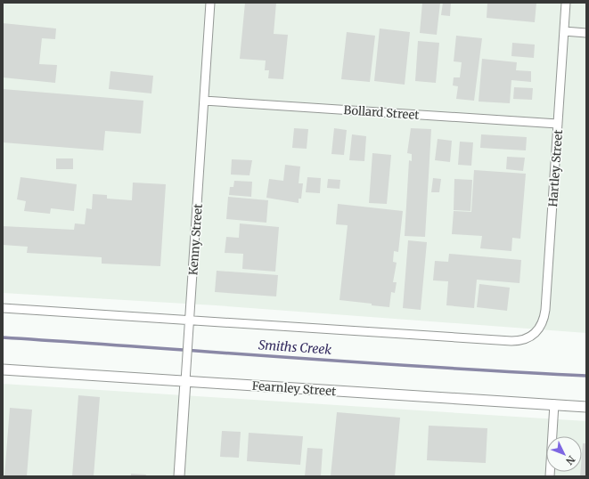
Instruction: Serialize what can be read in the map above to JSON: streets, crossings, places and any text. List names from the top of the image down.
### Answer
{
  "streets": {
    "street": [
      "Bollard Street",
      "Hartley Street",
      "Kenny Street",
      "Fearnley Street"
    ]
  },
  "crossings": [
    ["Bollard Street", "Hartley Street"],
    ["Bollard Street", "Kenny Street"],
    ["Hartley Street", "Kenny Street"],
    ["Kenny Street", "Fearnley Street"]
  ],
  "water": ["Smiths Creek"],
  "north": "bottom right"
}
